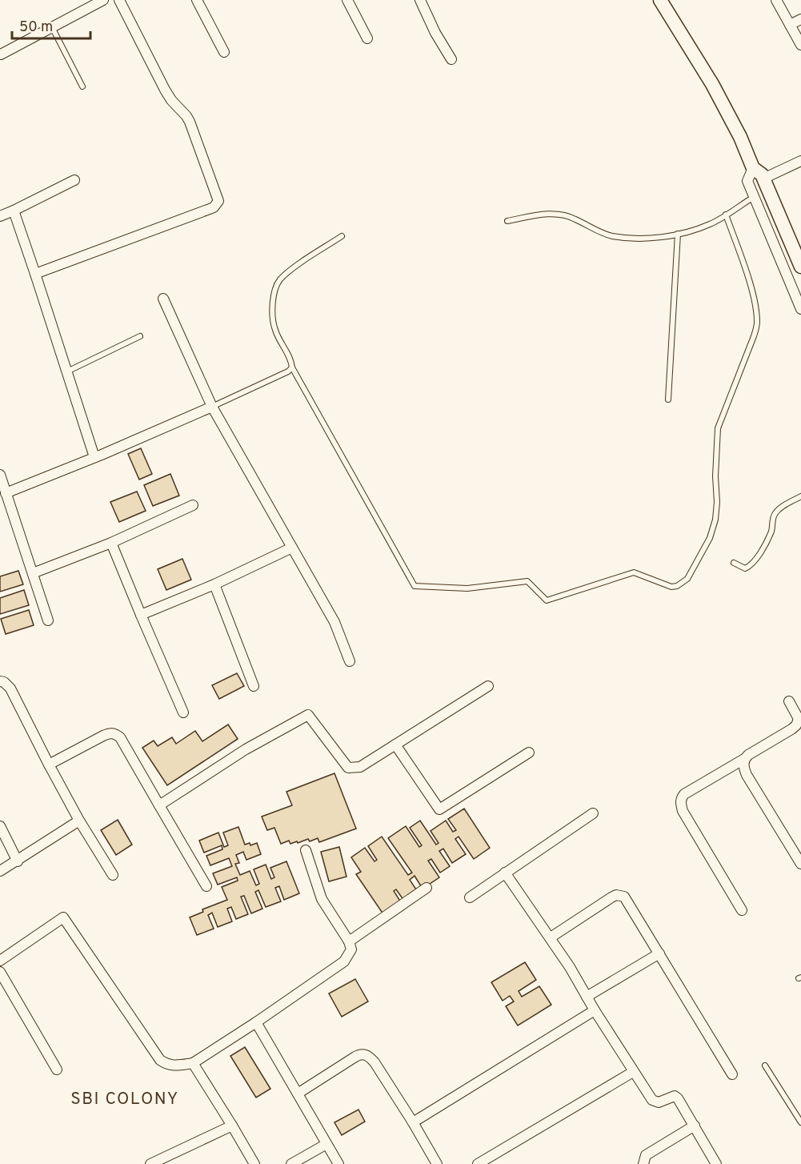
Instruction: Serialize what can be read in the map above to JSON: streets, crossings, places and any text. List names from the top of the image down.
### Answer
{
  "districts": ["SBI COLONY"],
  "scale_bar": "50 m"
}
